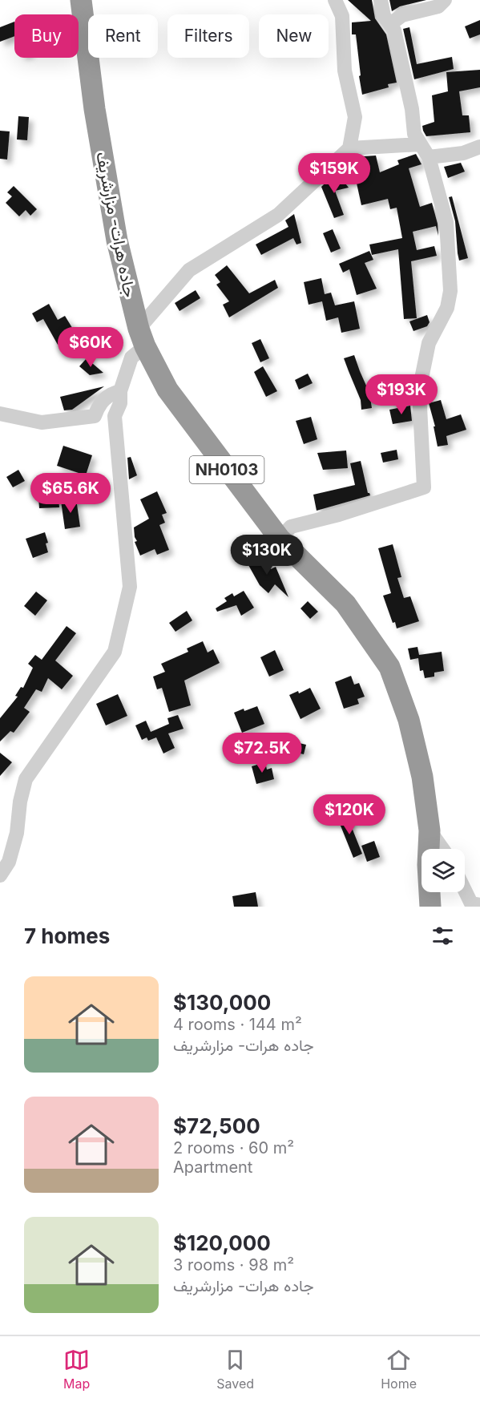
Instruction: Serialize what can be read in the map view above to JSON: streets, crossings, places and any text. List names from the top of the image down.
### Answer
{
  "streets": {
    "highway": ["جاده هرات- مزارشریف", "NH0103"]
  },
  "page": {
    "chip": [
      "Buy",
      "Rent",
      "Filters",
      "New"
    ],
    "price": [
      "$159K",
      "$60K",
      "$193K",
      "$65.6K",
      "$130K",
      "$72.5K",
      "$120K"
    ],
    "heading": "7 homes",
    "list": [
      {
        "name": "$130,000",
        "note": "4 rooms · 144 m² · جاده هرات- مزارشریف"
      },
      {
        "name": "$72,500",
        "note": "2 rooms · 60 m² · Apartment"
      },
      {
        "name": "$120,000",
        "note": "3 rooms · 98 m² · جاده هرات- مزارشریف"
      }
    ],
    "tabs": ["Map", "Saved", "Home"]
  }
}
